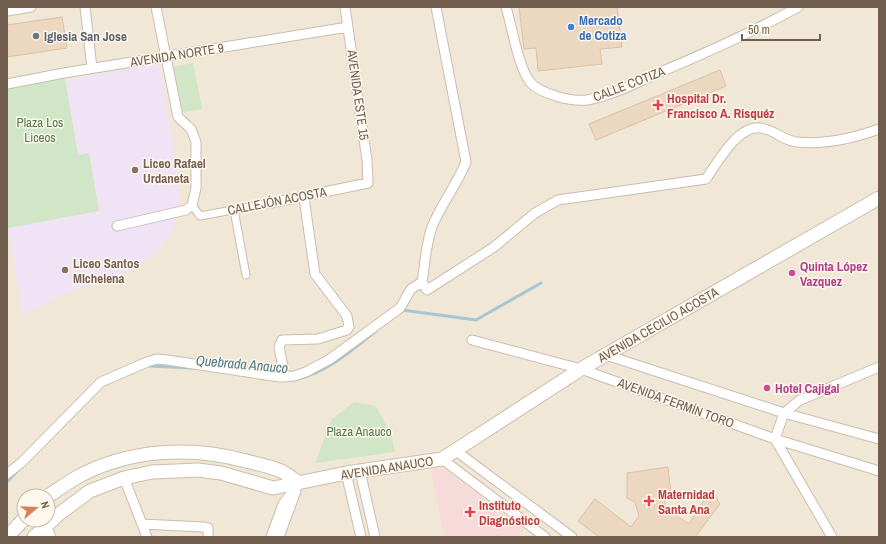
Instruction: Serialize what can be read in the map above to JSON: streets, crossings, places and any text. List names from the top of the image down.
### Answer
{
  "streets": {
    "main road": ["AVENIDA CECILIO ACOSTA", "AVENIDA ANAUCO"],
    "street": [
      "AVENIDA NORTE 9",
      "CALLE COTIZA",
      "AVENIDA ESTE 15",
      "CALLEJÓN ACOSTA",
      "AVENIDA FERMÍN TORO"
    ]
  },
  "crossings": [
    ["AVENIDA NORTE 9", "AVENIDA ESTE 15"],
    ["AVENIDA ESTE 15", "CALLEJÓN ACOSTA"],
    ["AVENIDA CECILIO ACOSTA", "AVENIDA FERMÍN TORO"],
    ["AVENIDA CECILIO ACOSTA", "AVENIDA ANAUCO"]
  ],
  "water": ["Quebrada Anauco"],
  "parks": ["Plaza Los Liceos", "Plaza Anauco"],
  "places": {
    "other": [
      "Mercado de Cotiza",
      "Iglesia San Jose",
      "Liceo Rafael Urdaneta",
      "Liceo Santos MIchelena",
      "Quinta López Vazquez",
      "Hotel Cajigal"
    ],
    "health": ["Hospital Dr. Francisco A. Risquéz", "Maternidad Santa Ana", "Instituto Diagnóstico"]
  },
  "scale_bar": "50 m",
  "north": "right"
}
